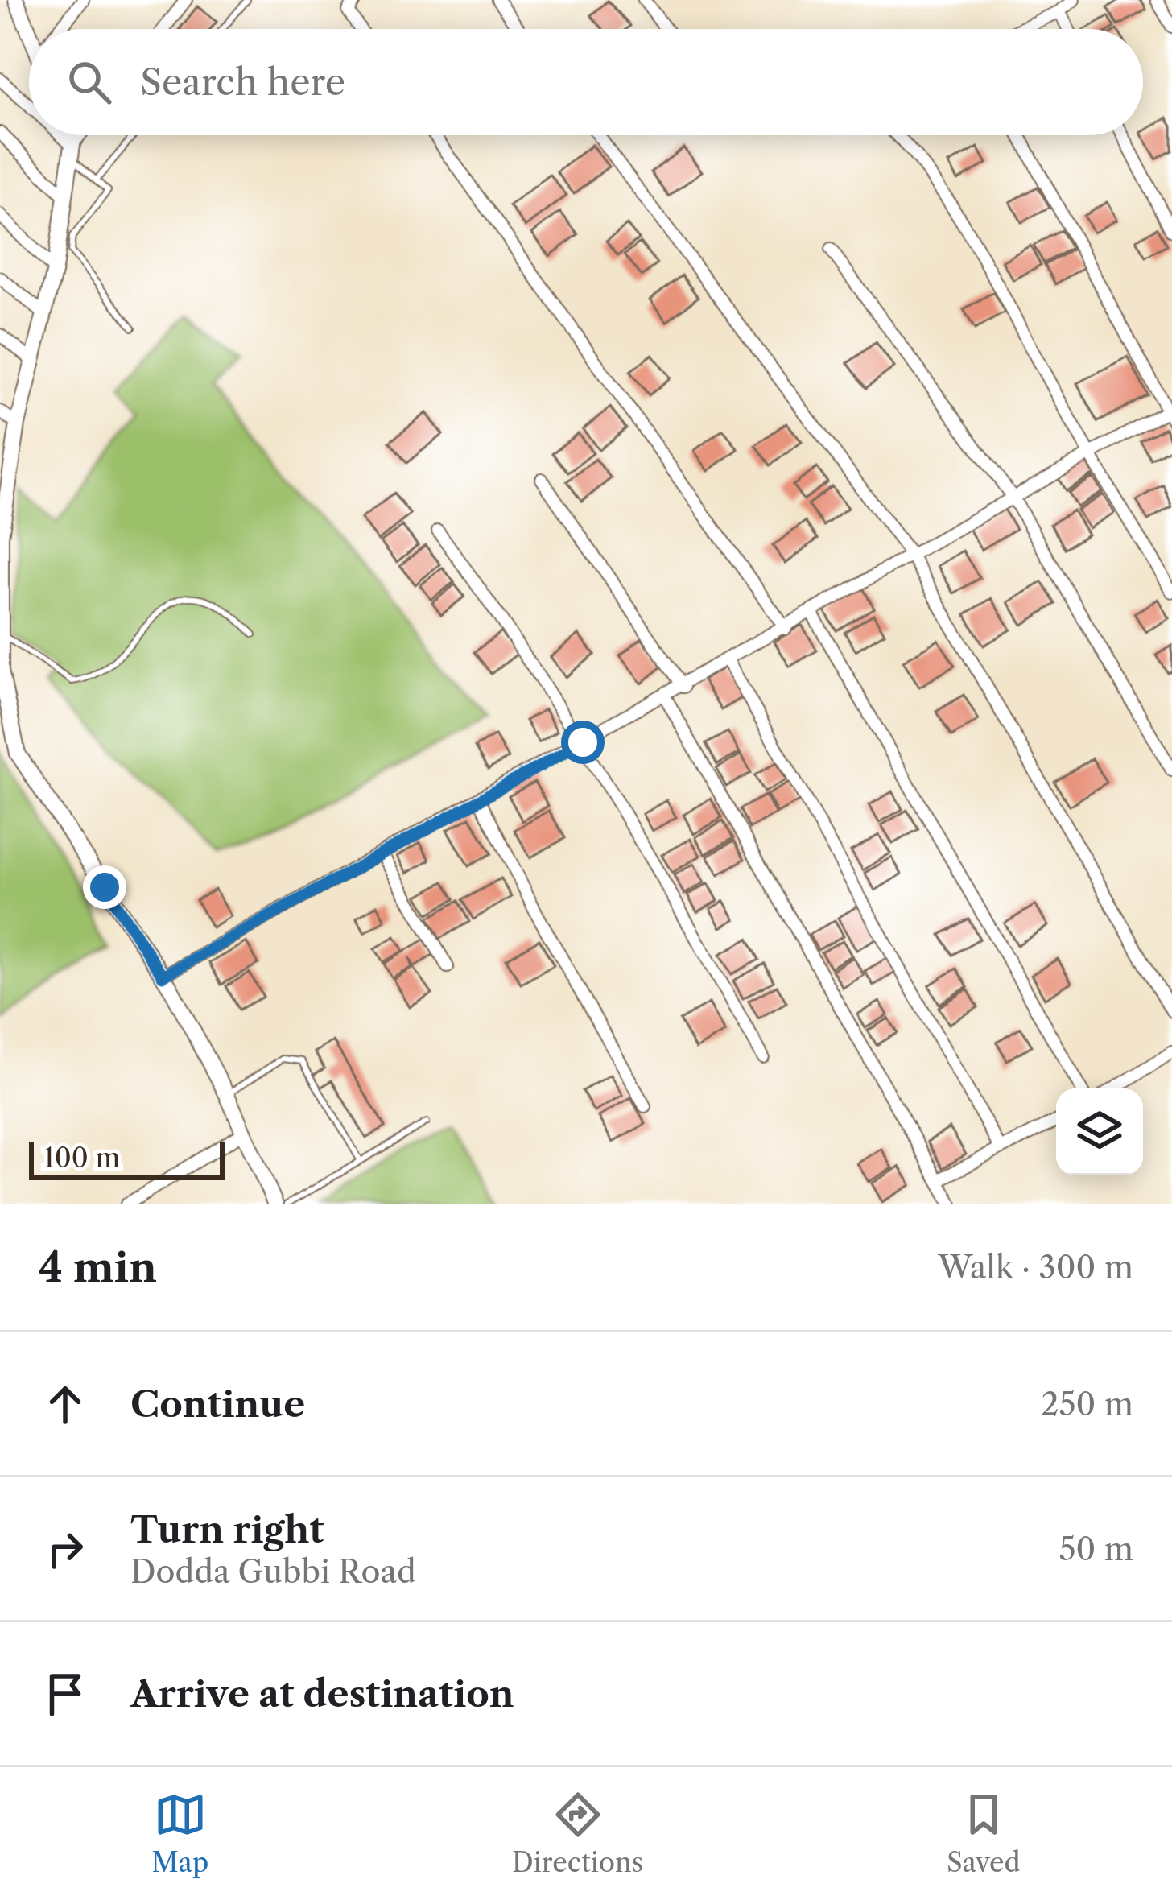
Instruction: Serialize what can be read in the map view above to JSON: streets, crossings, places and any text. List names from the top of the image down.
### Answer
{
  "scale_bar": "100 m",
  "page": {
    "search": "Search here",
    "scale": "100 m",
    "heading": ["4 min", "Walk · 300 m"],
    "list": [
      ["Continue", "250 m"],
      ["Turn right", "Dodda Gubbi Road", "50 m"],
      "Arrive at destination"
    ],
    "nav": ["Map", "Directions", "Saved"]
  }
}
